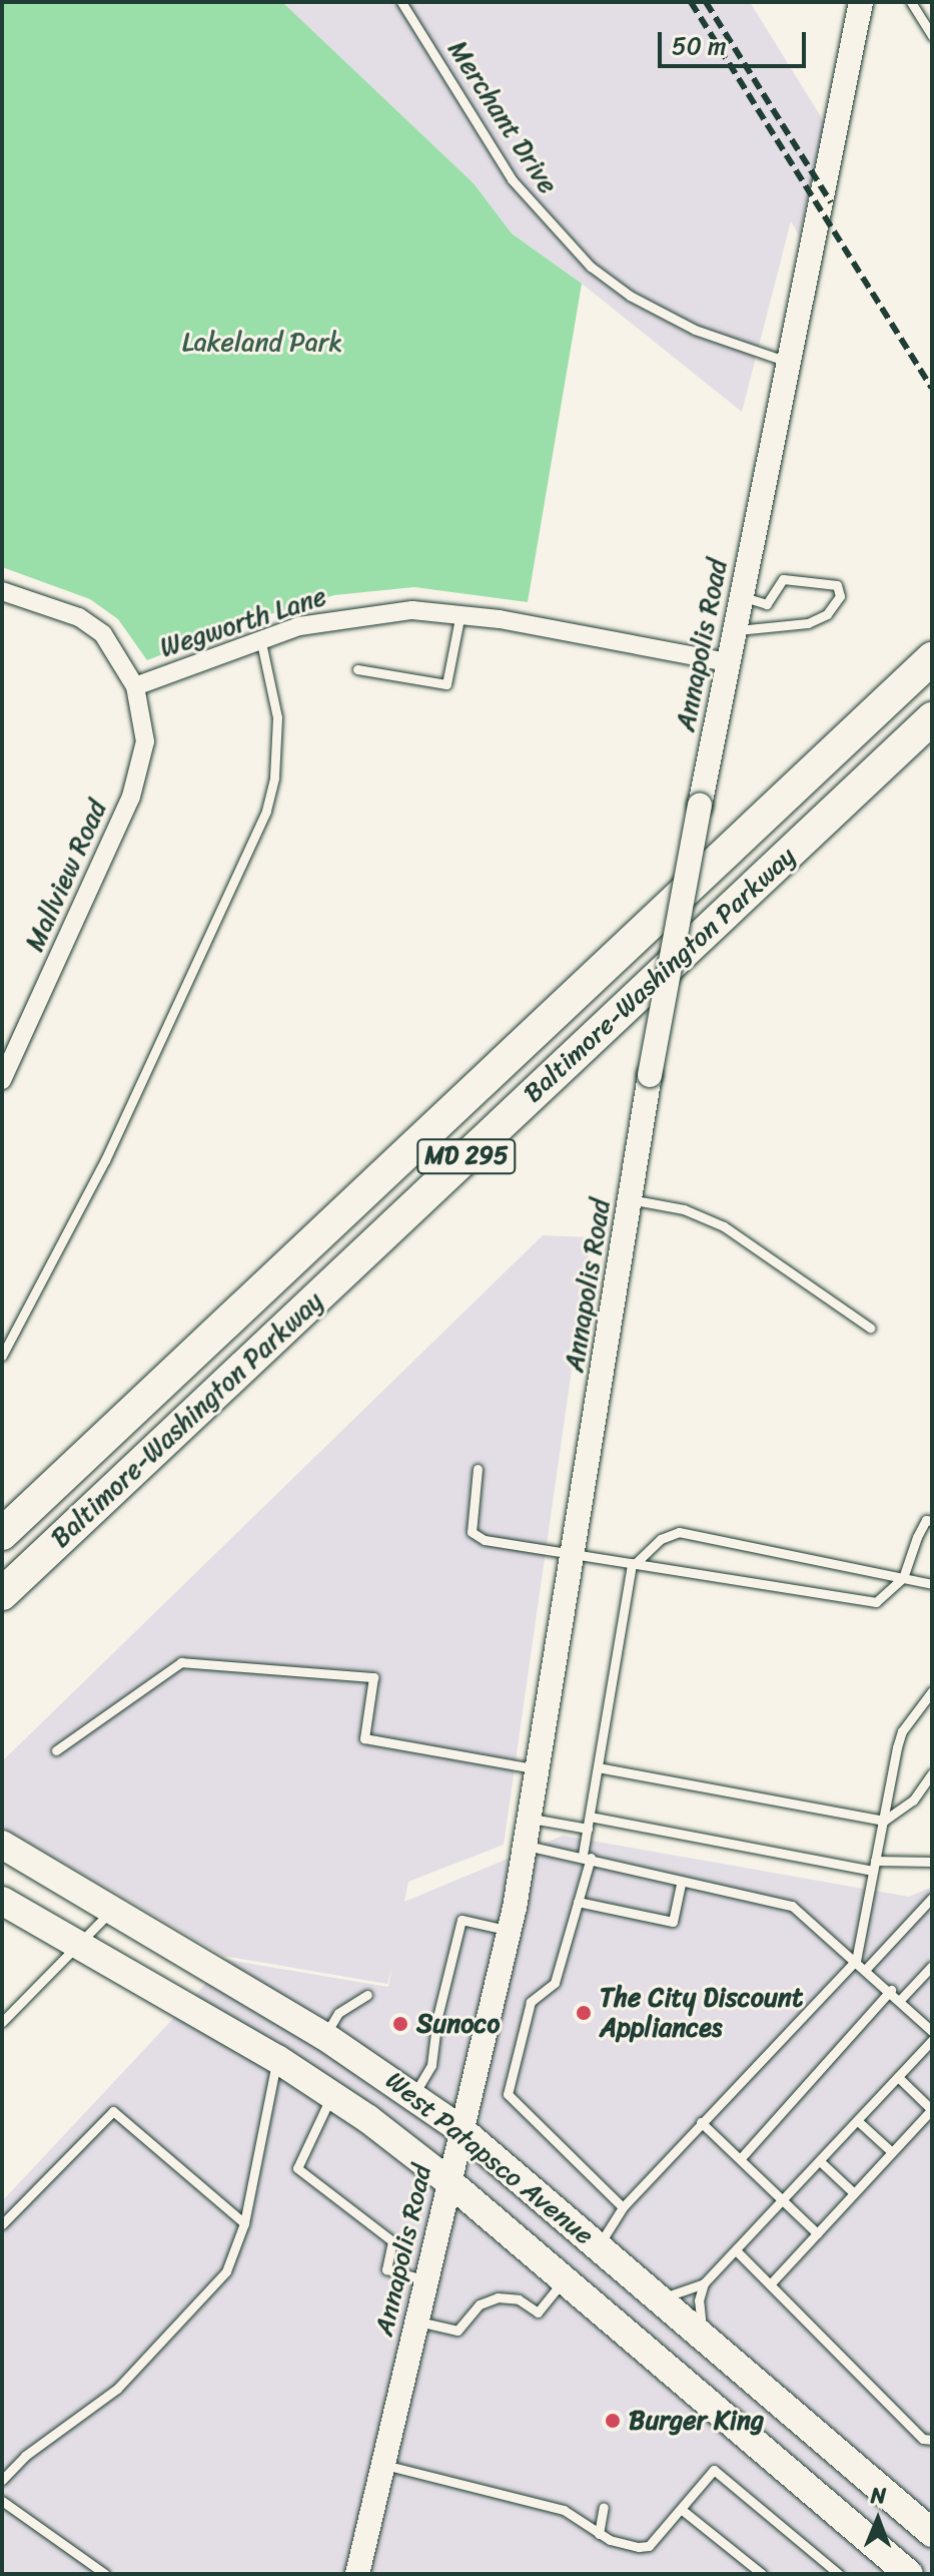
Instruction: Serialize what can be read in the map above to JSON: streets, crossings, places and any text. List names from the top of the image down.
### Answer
{
  "streets": {
    "highway": ["Baltimore-Washington Parkway", "MD 295"],
    "main road": ["Annapolis Road", "West Patapsco Avenue"],
    "street": ["Wegworth Lane", "Mallview Road"],
    "lane": ["Merchant Drive"]
  },
  "crossings": [
    ["Merchant Drive", "Annapolis Road"],
    ["Wegworth Lane", "Annapolis Road"],
    ["Wegworth Lane", "Mallview Road"],
    ["Annapolis Road", "West Patapsco Avenue"]
  ],
  "parks": ["Lakeland Park"],
  "places": ["The City Discount Appliances", "Sunoco", "Burger King"],
  "scale_bar": "50 m",
  "north": "top"
}
